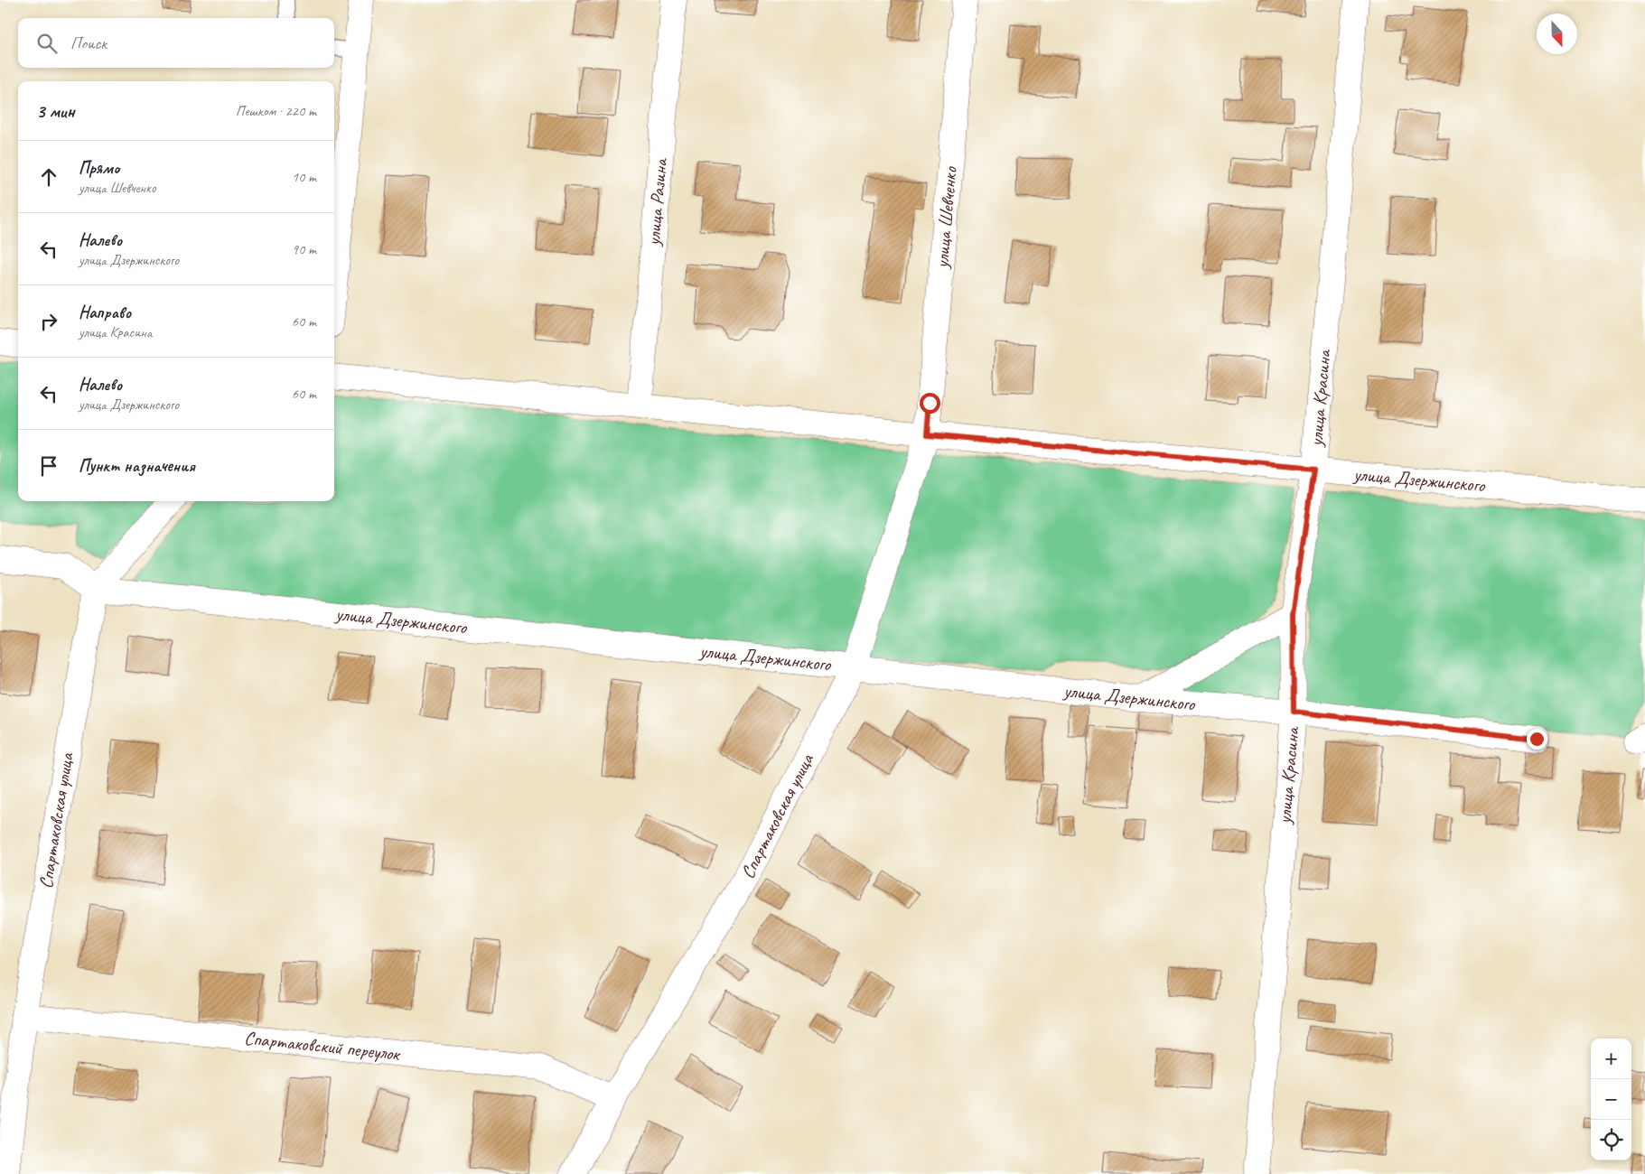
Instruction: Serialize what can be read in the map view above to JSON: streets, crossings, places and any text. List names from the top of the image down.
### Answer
{
  "streets": {
    "street": [
      "улица Разина",
      "улица Шевченко",
      "улица Красина",
      "улица Дзержинского",
      "Спартаковская улица",
      "Спартаковский переулок"
    ]
  },
  "crossings": [
    ["улица Разина", "улица Дзержинского"],
    ["улица Шевченко", "улица Дзержинского"],
    ["улица Шевченко", "Спартаковская улица"],
    ["улица Красина", "улица Дзержинского"],
    ["улица Дзержинского", "Спартаковская улица"],
    ["Спартаковская улица", "Спартаковский переулок"]
  ],
  "north": "bottom",
  "page": {
    "search": "Поиск",
    "heading": ["3 мин", "Пешком · 220 m"],
    "list": [
      ["Прямо", "улица Шевченко", "10 m"],
      ["Налево", "улица Дзержинского", "90 m"],
      ["Направо", "улица Красина", "60 m"],
      ["Налево", "улица Дзержинского", "60 m"],
      "Пункт назначения"
    ],
    "map_buttons": ["+", "−"]
  }
}
